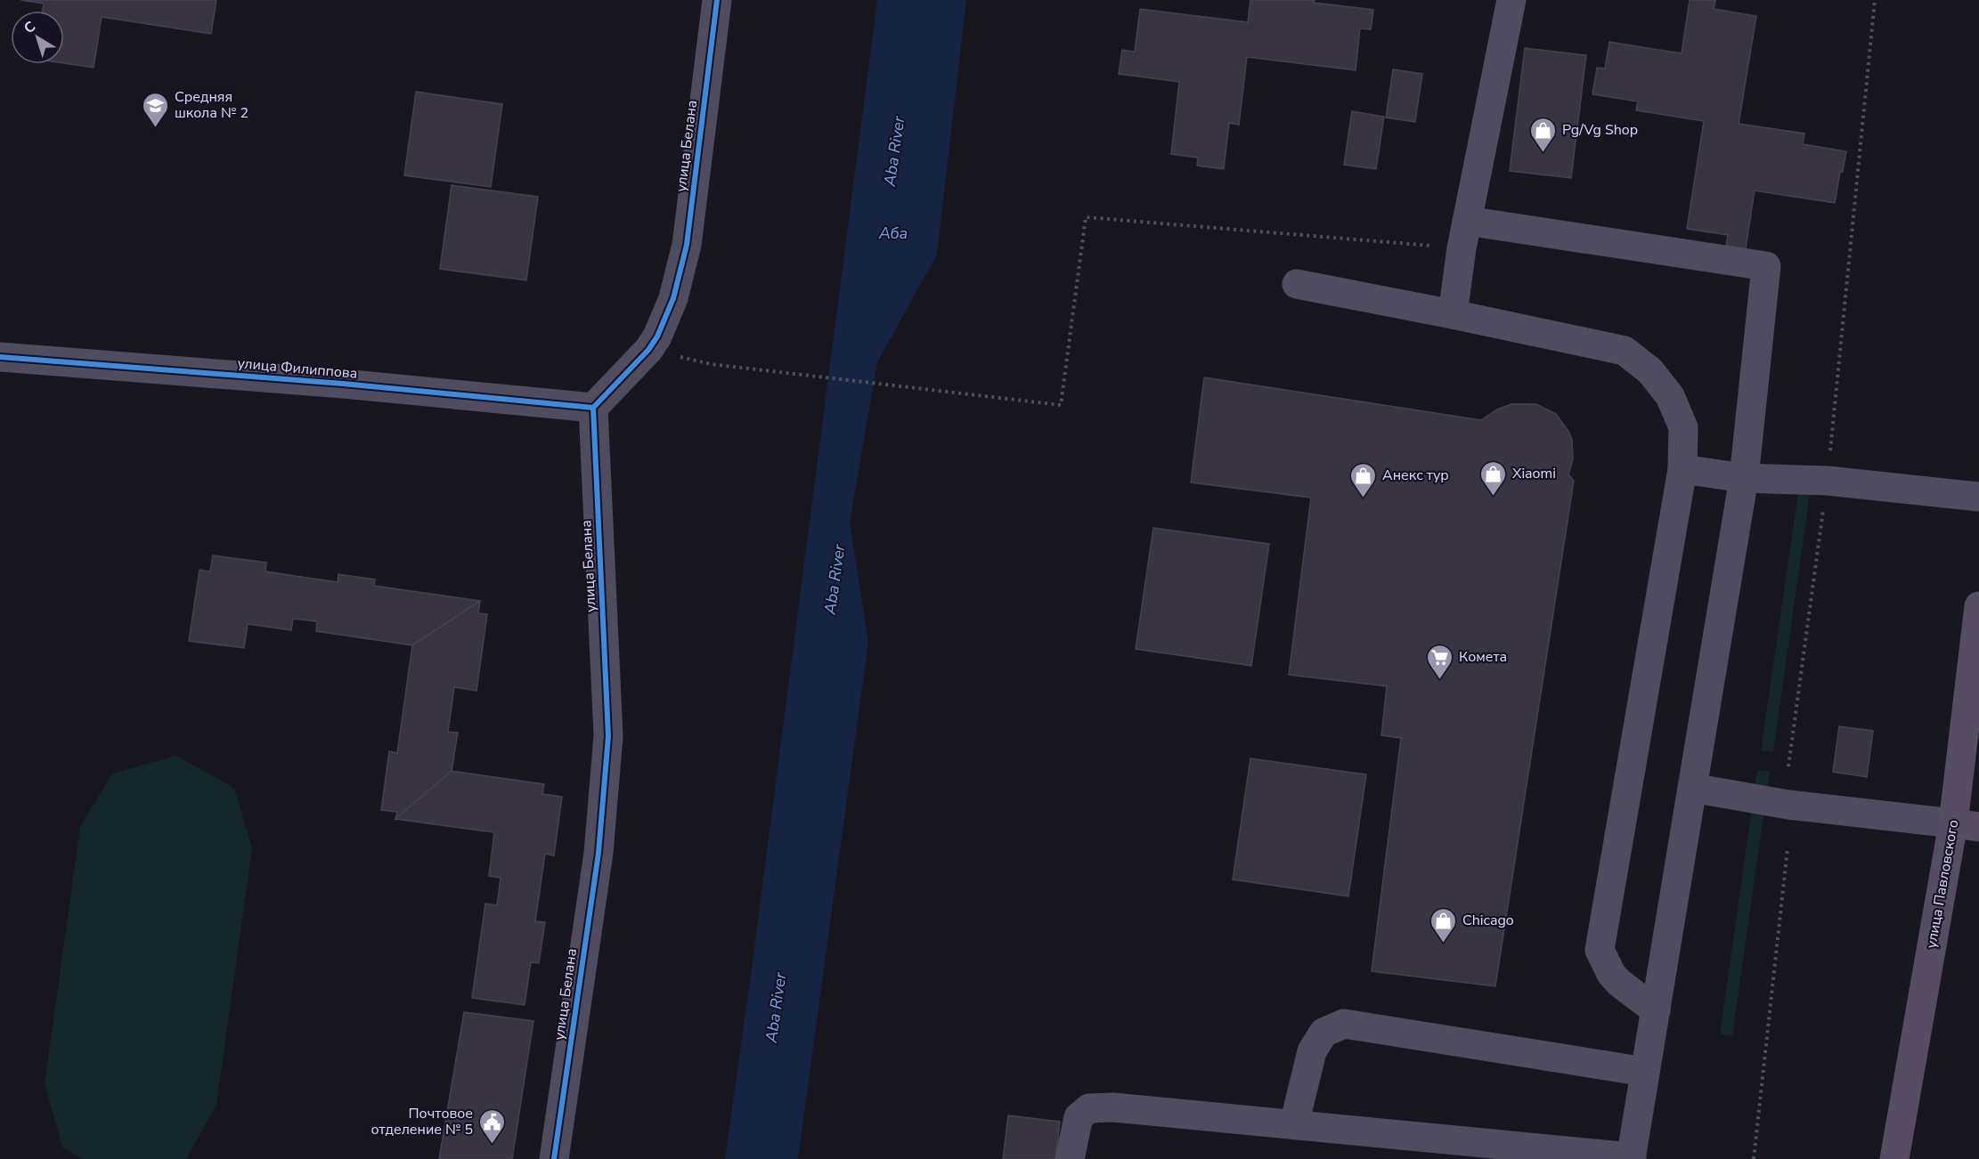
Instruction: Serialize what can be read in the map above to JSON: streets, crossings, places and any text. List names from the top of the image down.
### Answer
{
  "streets": {
    "main road": ["улица Павловского"],
    "street": ["улица Белана", "улица Филиппова"]
  },
  "crossings": [
    ["улица Белана", "улица Филиппова"]
  ],
  "water": ["Aba River", "Аба"],
  "places": {
    "school or university": ["Средняя школа № 2"],
    "shop": [
      "Pg/Vg Shop",
      "Xiaomi",
      "Анекс тур",
      "Chicago"
    ],
    "supermarket": ["Комета"],
    "public building": ["Почтовое отделение № 5"]
  },
  "north": "top left"
}
